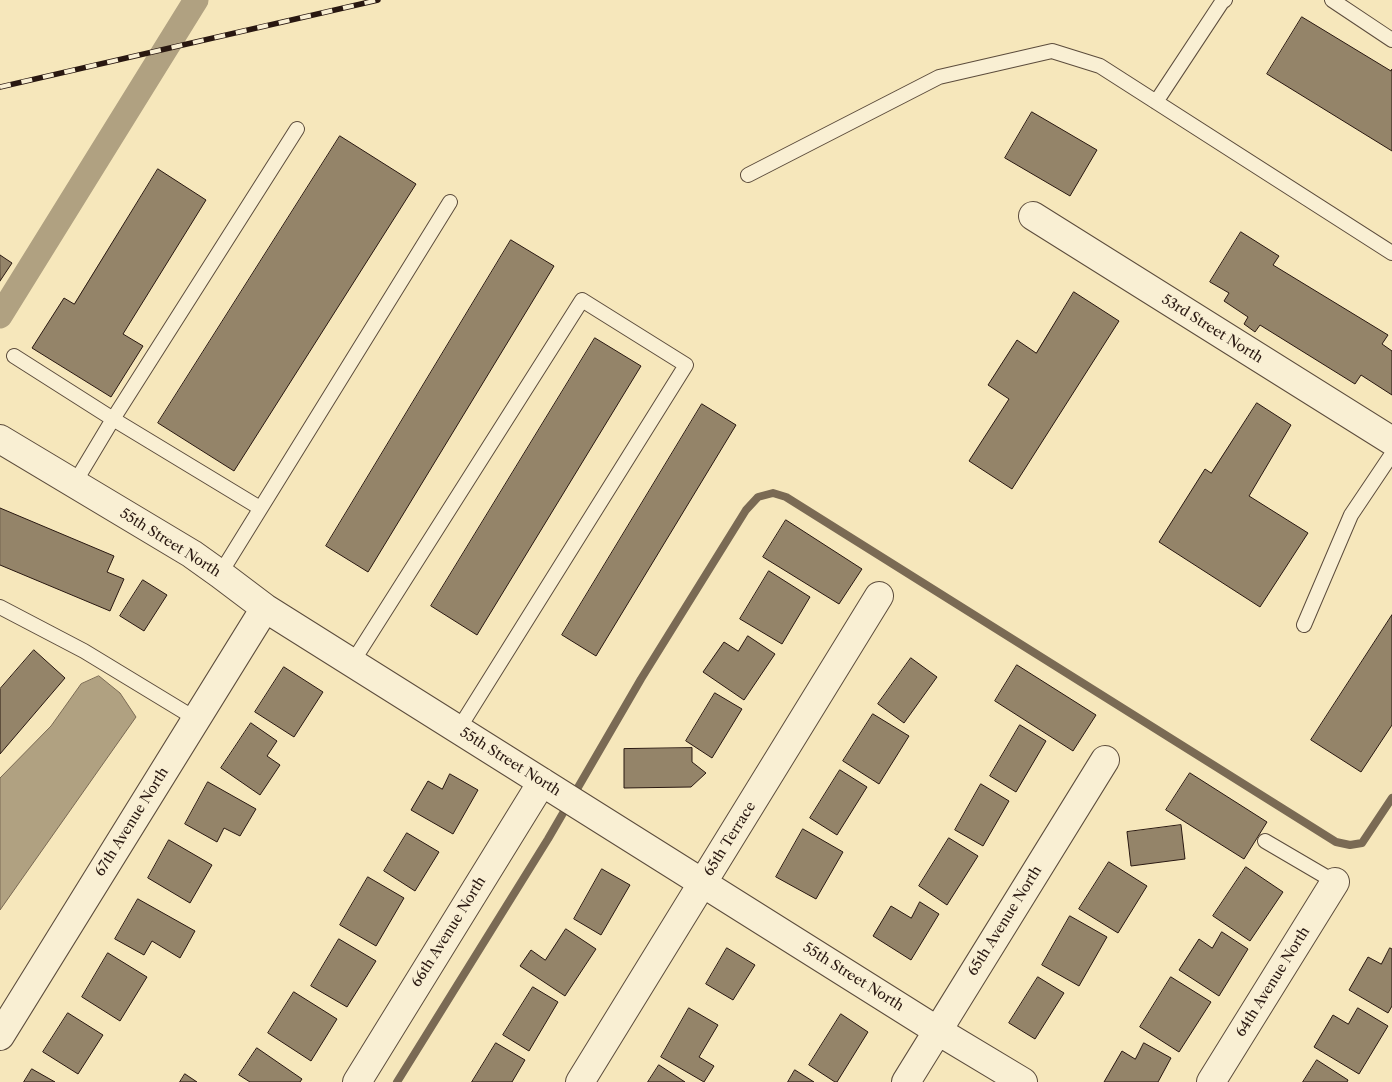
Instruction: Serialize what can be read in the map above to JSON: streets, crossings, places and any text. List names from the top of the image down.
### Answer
{
  "streets": {
    "street": [
      "53rd Street North",
      "55th Street North",
      "67th Avenue North",
      "65th Terrace",
      "65th Avenue North",
      "66th Avenue North",
      "64th Avenue North"
    ]
  },
  "crossings": [
    ["55th Street North", "67th Avenue North"],
    ["55th Street North", "65th Terrace"],
    ["55th Street North", "65th Avenue North"],
    ["55th Street North", "66th Avenue North"]
  ]
}
